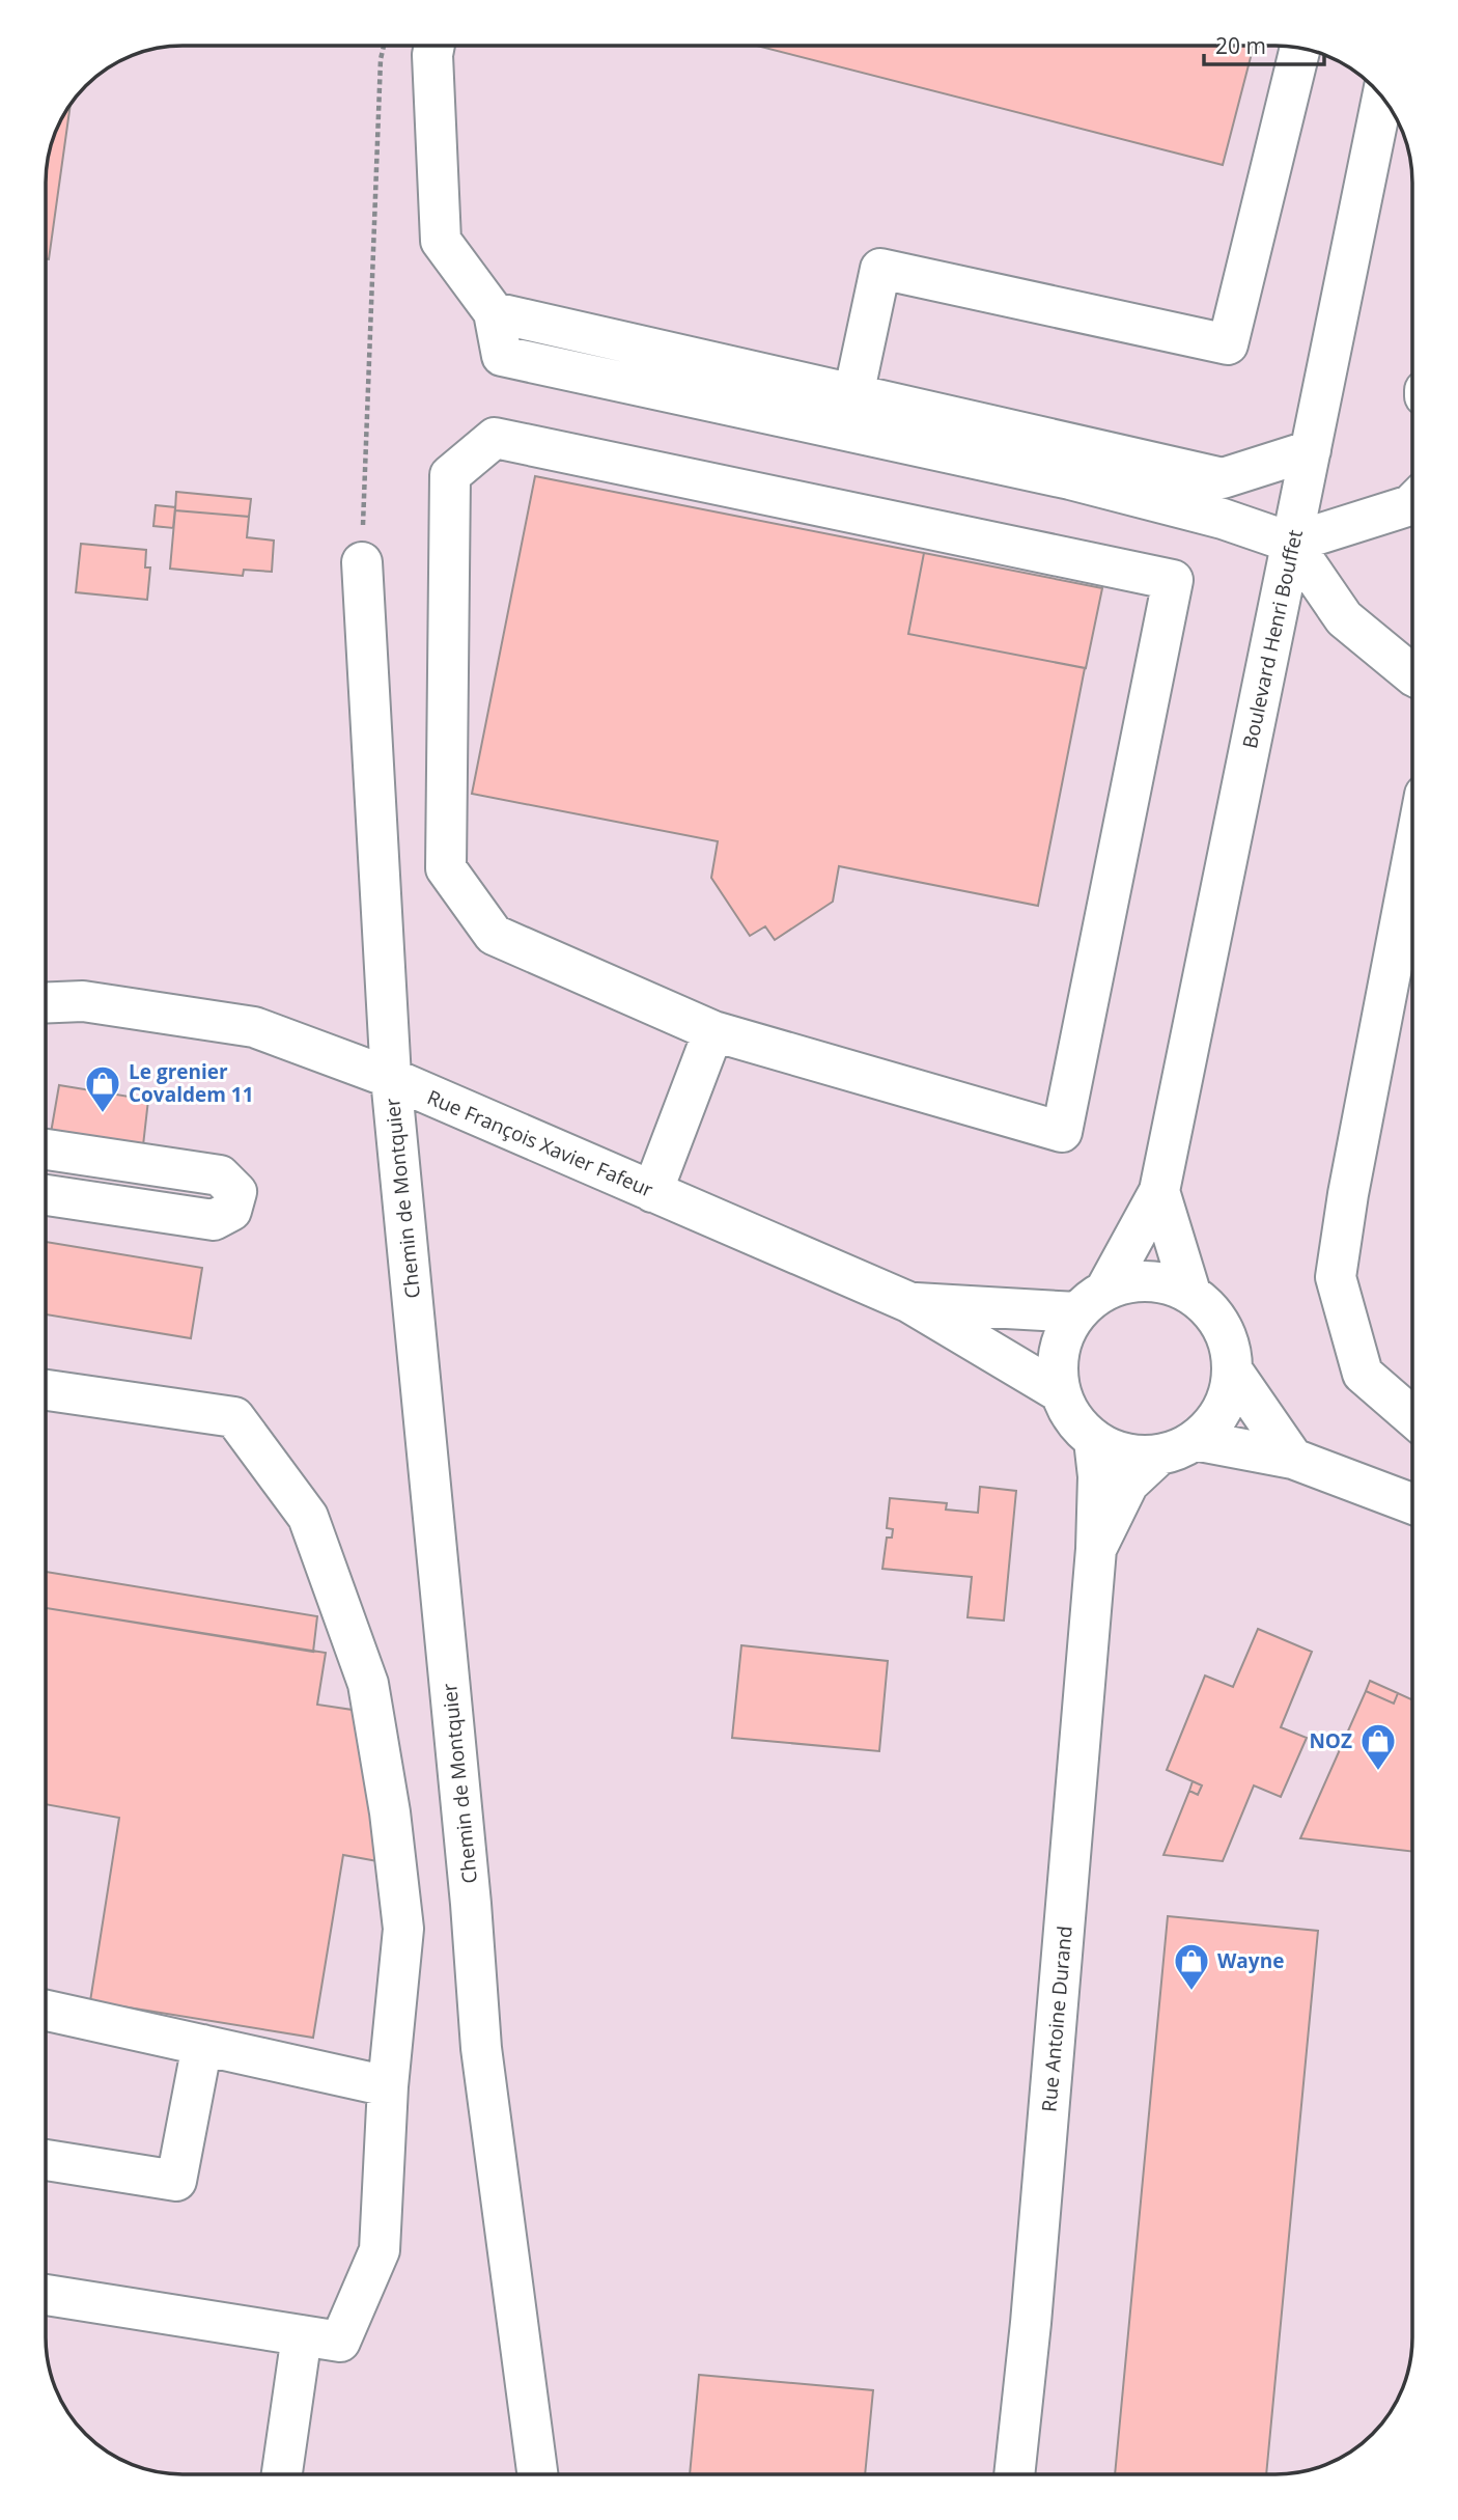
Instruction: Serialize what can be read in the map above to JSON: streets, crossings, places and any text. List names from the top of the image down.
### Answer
{
  "streets": {
    "street": [
      "Boulevard Henri Bouffet",
      "Rue François Xavier Fafeur",
      "Chemin de Montquier",
      "Rue Antoine Durand"
    ]
  },
  "crossings": [
    ["Boulevard Henri Bouffet", "Rue François Xavier Fafeur"],
    ["Boulevard Henri Bouffet", "Rue Antoine Durand"],
    ["Rue François Xavier Fafeur", "Chemin de Montquier"],
    ["Rue François Xavier Fafeur", "Rue Antoine Durand"]
  ],
  "places": {
    "shop": ["Le grenier Covaldem 11", "NOZ", "Wayne"]
  },
  "scale_bar": "20 m"
}
